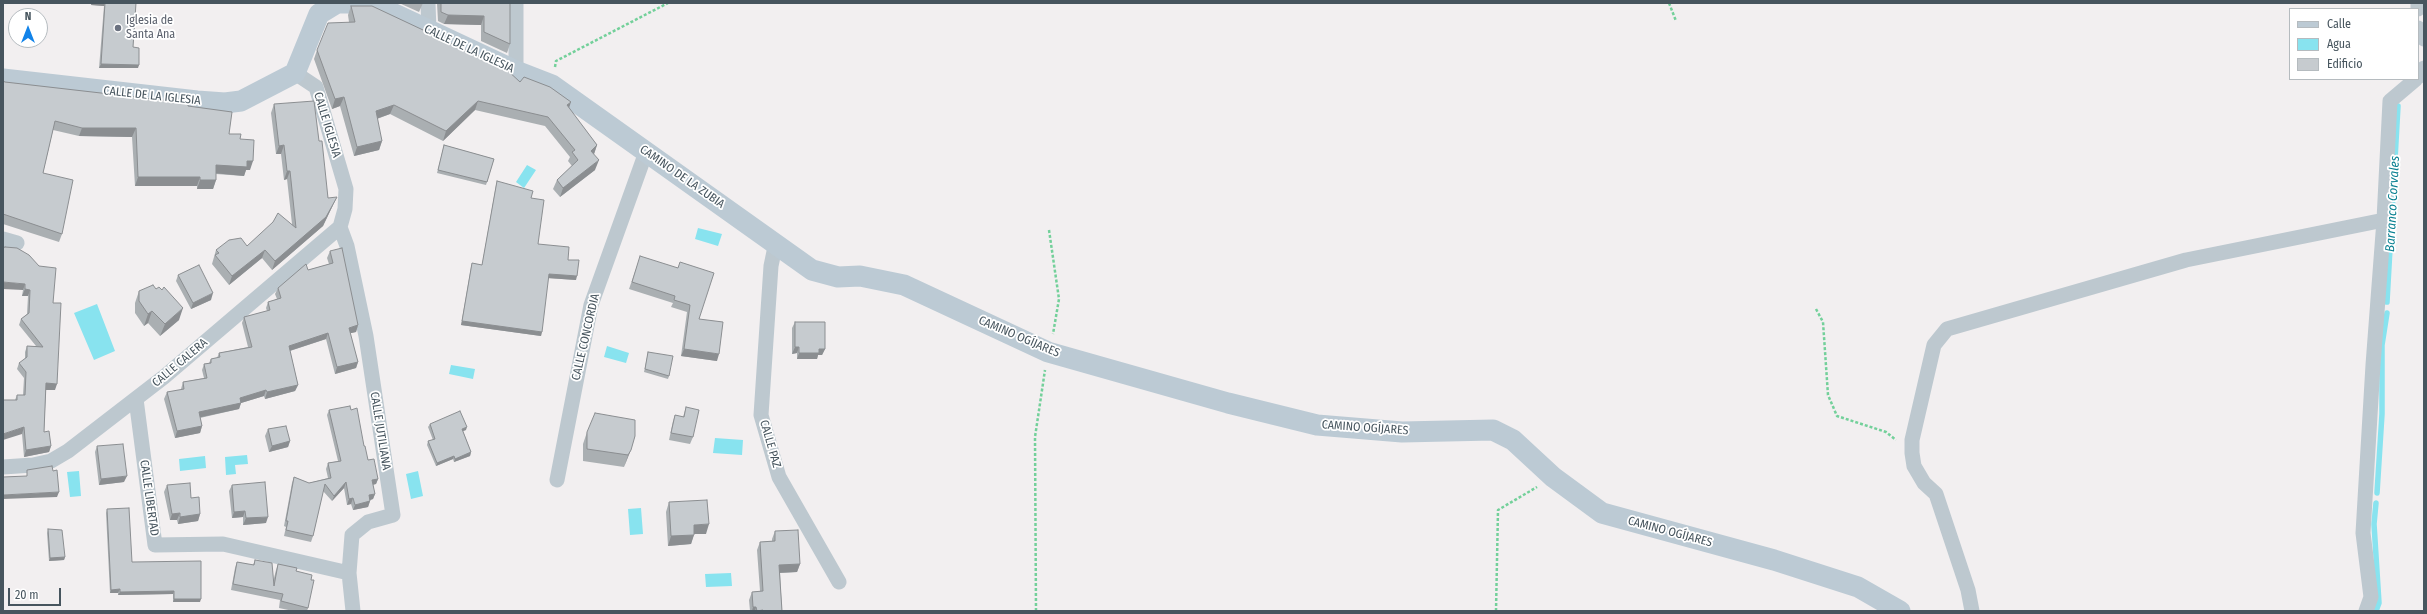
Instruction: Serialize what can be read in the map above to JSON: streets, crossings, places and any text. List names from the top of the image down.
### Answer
{
  "streets": {
    "street": [
      "CALLE DE LA IGLESIA",
      "CALLE IGLESIA",
      "CAMINO DE LA ZUBIA",
      "CALLE CONCORDIA",
      "CAMINO OGÍJARES",
      "CALLE CALERA",
      "CALLE JUTILIANA",
      "CALLE PAZ",
      "CALLE LIBERTAD"
    ]
  },
  "crossings": [
    ["CALLE DE LA IGLESIA", "CALLE IGLESIA"],
    ["CALLE DE LA IGLESIA", "CAMINO DE LA ZUBIA"],
    ["CALLE IGLESIA", "CALLE CALERA"],
    ["CALLE IGLESIA", "CALLE JUTILIANA"],
    ["CAMINO DE LA ZUBIA", "CALLE CONCORDIA"],
    ["CAMINO DE LA ZUBIA", "CAMINO OGÍJARES"],
    ["CAMINO DE LA ZUBIA", "CALLE PAZ"],
    ["CALLE CALERA", "CALLE JUTILIANA"],
    ["CALLE CALERA", "CALLE LIBERTAD"],
    ["CALLE JUTILIANA", "CALLE LIBERTAD"]
  ],
  "water": ["Barranco Corvales"],
  "places": ["Iglesia de Santa Ana"],
  "legend": ["Calle", "Agua", "Edificio"],
  "scale_bar": "20 m",
  "north": "top"
}
